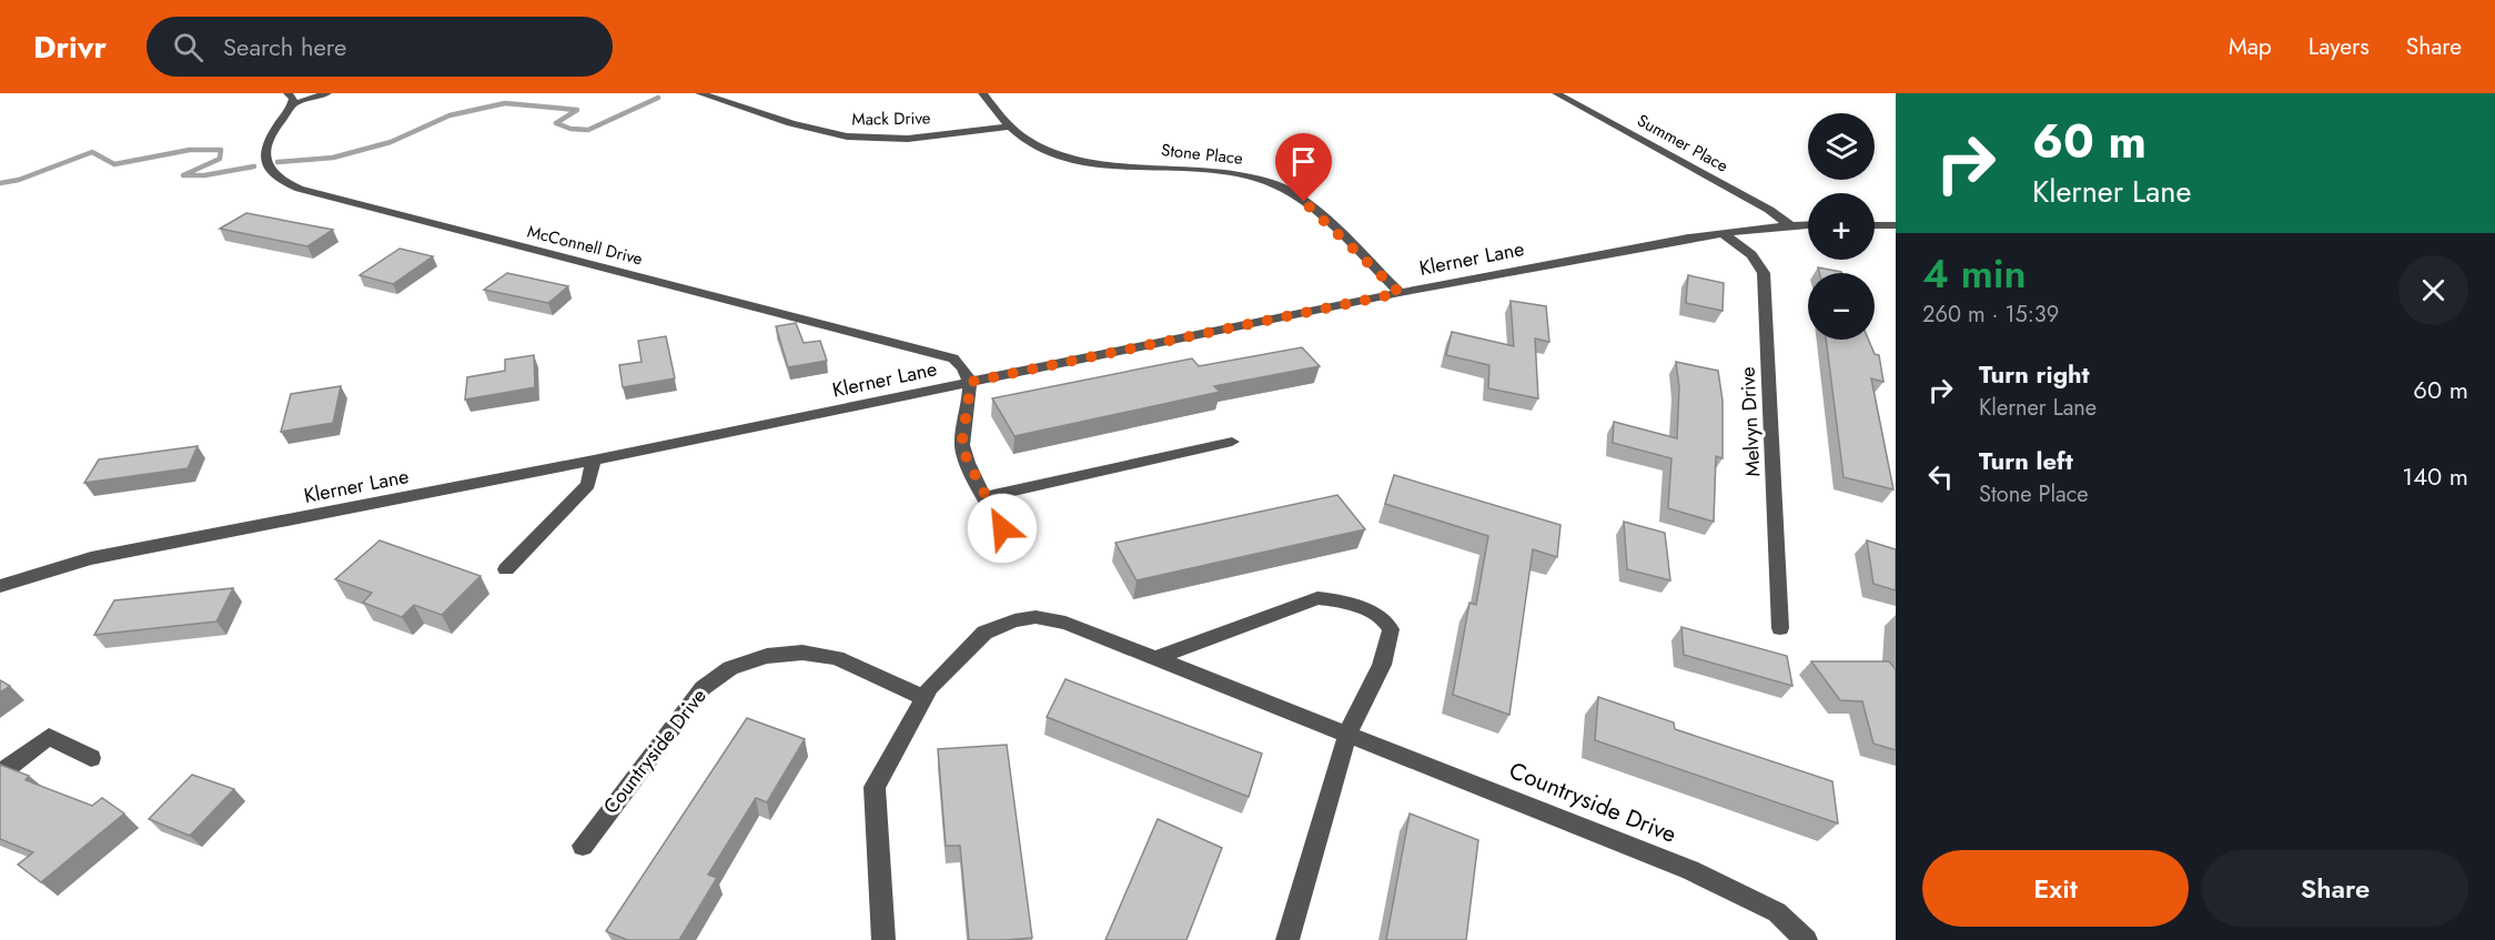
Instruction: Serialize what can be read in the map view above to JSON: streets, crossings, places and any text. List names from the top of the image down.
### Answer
{
  "streets": {
    "street": [
      "Mack Drive",
      "Summer Place",
      "Stone Place",
      "McConnell Drive",
      "Klerner Lane",
      "Melvyn Drive",
      "Countryside Drive"
    ]
  },
  "crossings": [
    ["Mack Drive", "Stone Place"],
    ["Summer Place", "Klerner Lane"],
    ["Stone Place", "Klerner Lane"],
    ["McConnell Drive", "Klerner Lane"],
    ["Klerner Lane", "Melvyn Drive"]
  ],
  "page": {
    "header": "Drivr",
    "search": "Search here",
    "nav": ["Map", "Layers", "Share"],
    "turn": ["60 m", "Klerner Lane"],
    "map_buttons": ["+", "−"],
    "heading": ["4 min", "260 m · 15:39"],
    "list": [
      {
        "name": "Turn right",
        "note": "Klerner Lane",
        "value": "60 m"
      },
      {
        "name": "Turn left",
        "note": "Stone Place",
        "value": "140 m"
      }
    ],
    "buttons": ["Exit", "Share"]
  }
}
